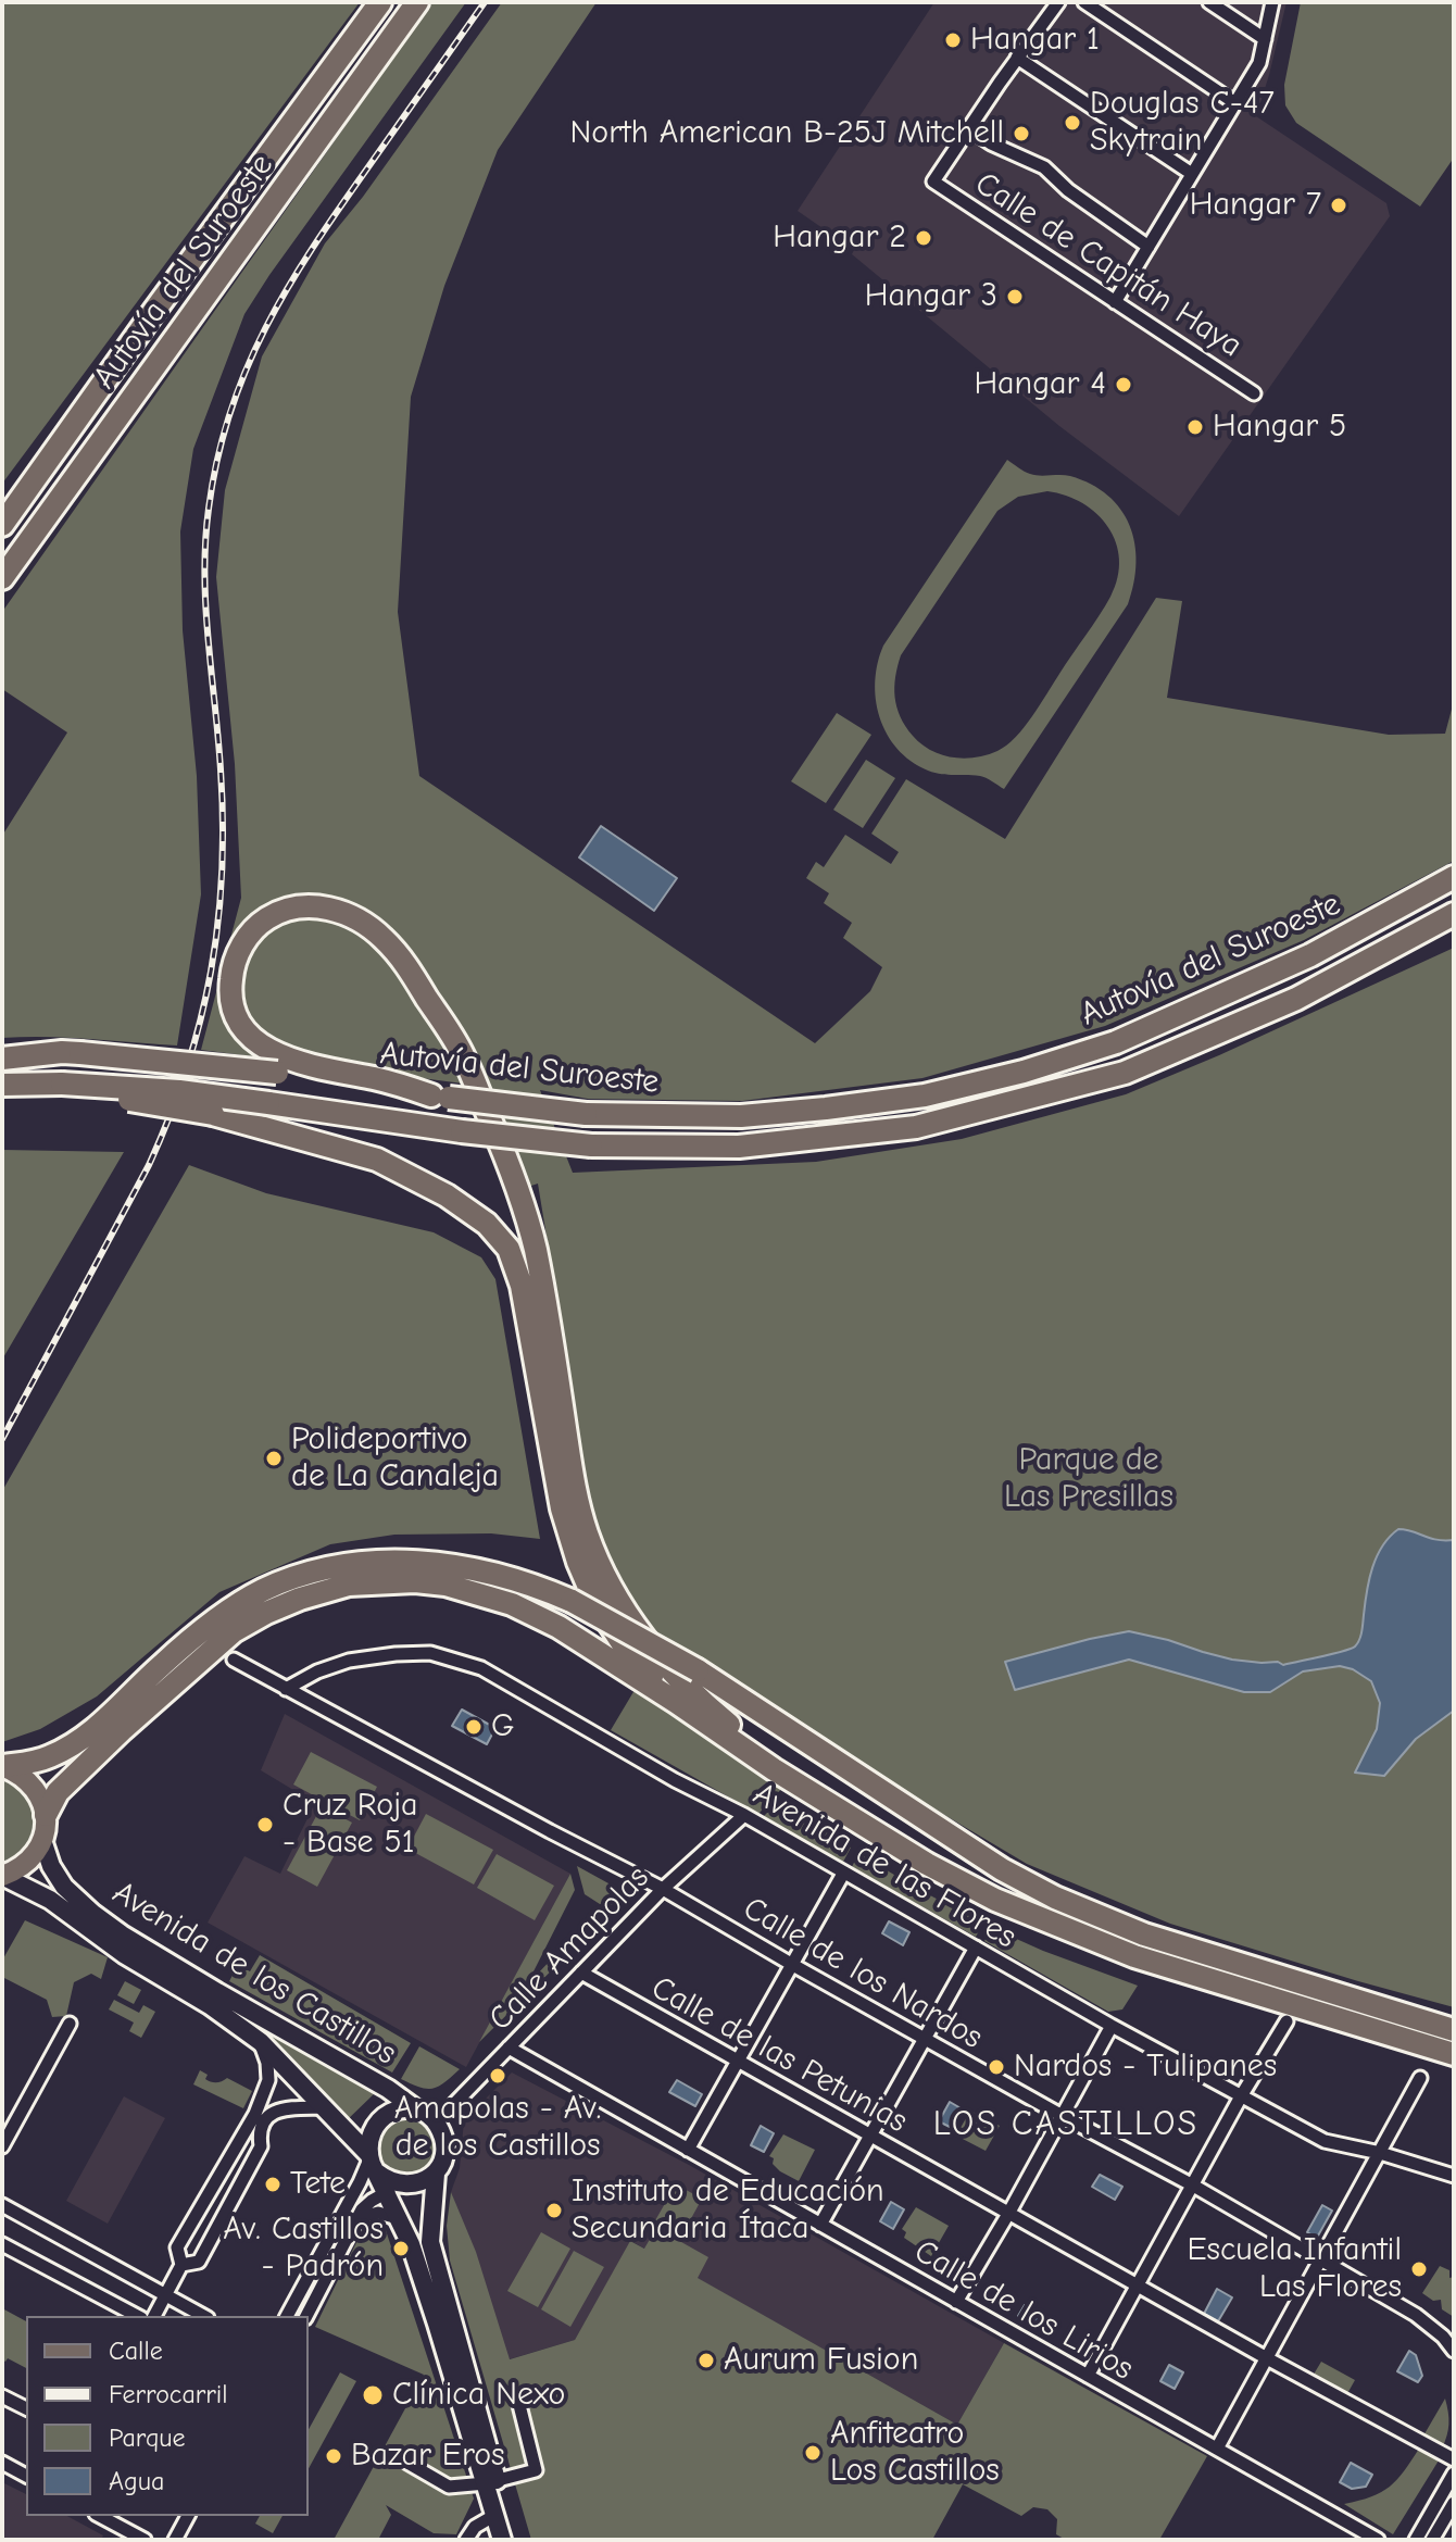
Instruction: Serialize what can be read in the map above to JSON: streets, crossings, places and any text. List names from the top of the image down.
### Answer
{
  "streets": {
    "highway": ["Autovía del Suroeste"],
    "street": [
      "Calle de Capitán Haya",
      "Avenida de las Flores",
      "Calle Amapolas",
      "Avenida de los Castillos",
      "Calle de los Nardos",
      "Calle de las Petunias",
      "Calle de los Lirios"
    ]
  },
  "crossings": [
    ["Avenida de las Flores", "Calle Amapolas"],
    ["Avenida de las Flores", "Calle de los Nardos"],
    ["Calle Amapolas", "Avenida de los Castillos"],
    ["Calle Amapolas", "Calle de los Nardos"],
    ["Calle Amapolas", "Calle de las Petunias"],
    ["Calle Amapolas", "Calle de los Lirios"]
  ],
  "districts": ["LOS CASTILLOS"],
  "parks": ["Parque de Las Presillas"],
  "places": [
    "Hangar 1",
    "Douglas C-47 Skytrain",
    "North American B-25J Mitchell",
    "Hangar 7",
    "Hangar 2",
    "Hangar 3",
    "Hangar 4",
    "Hangar 5",
    "Polideportivo de La Canaleja",
    "G",
    "Cruz Roja - Base 51",
    "Nardos - Tulipanes",
    "Amapolas - Av. de los Castillos",
    "Tete",
    "Instituto de Educación Secundaria Ítaca",
    "Av. Castillos - Padrón",
    "Escuela Infantil Las Flores",
    "Aurum Fusion",
    "Clínica Nexo",
    "Anfiteatro Los Castillos",
    "Bazar Eros"
  ],
  "legend": [
    "Calle",
    "Ferrocarril",
    "Parque",
    "Agua"
  ]
}
